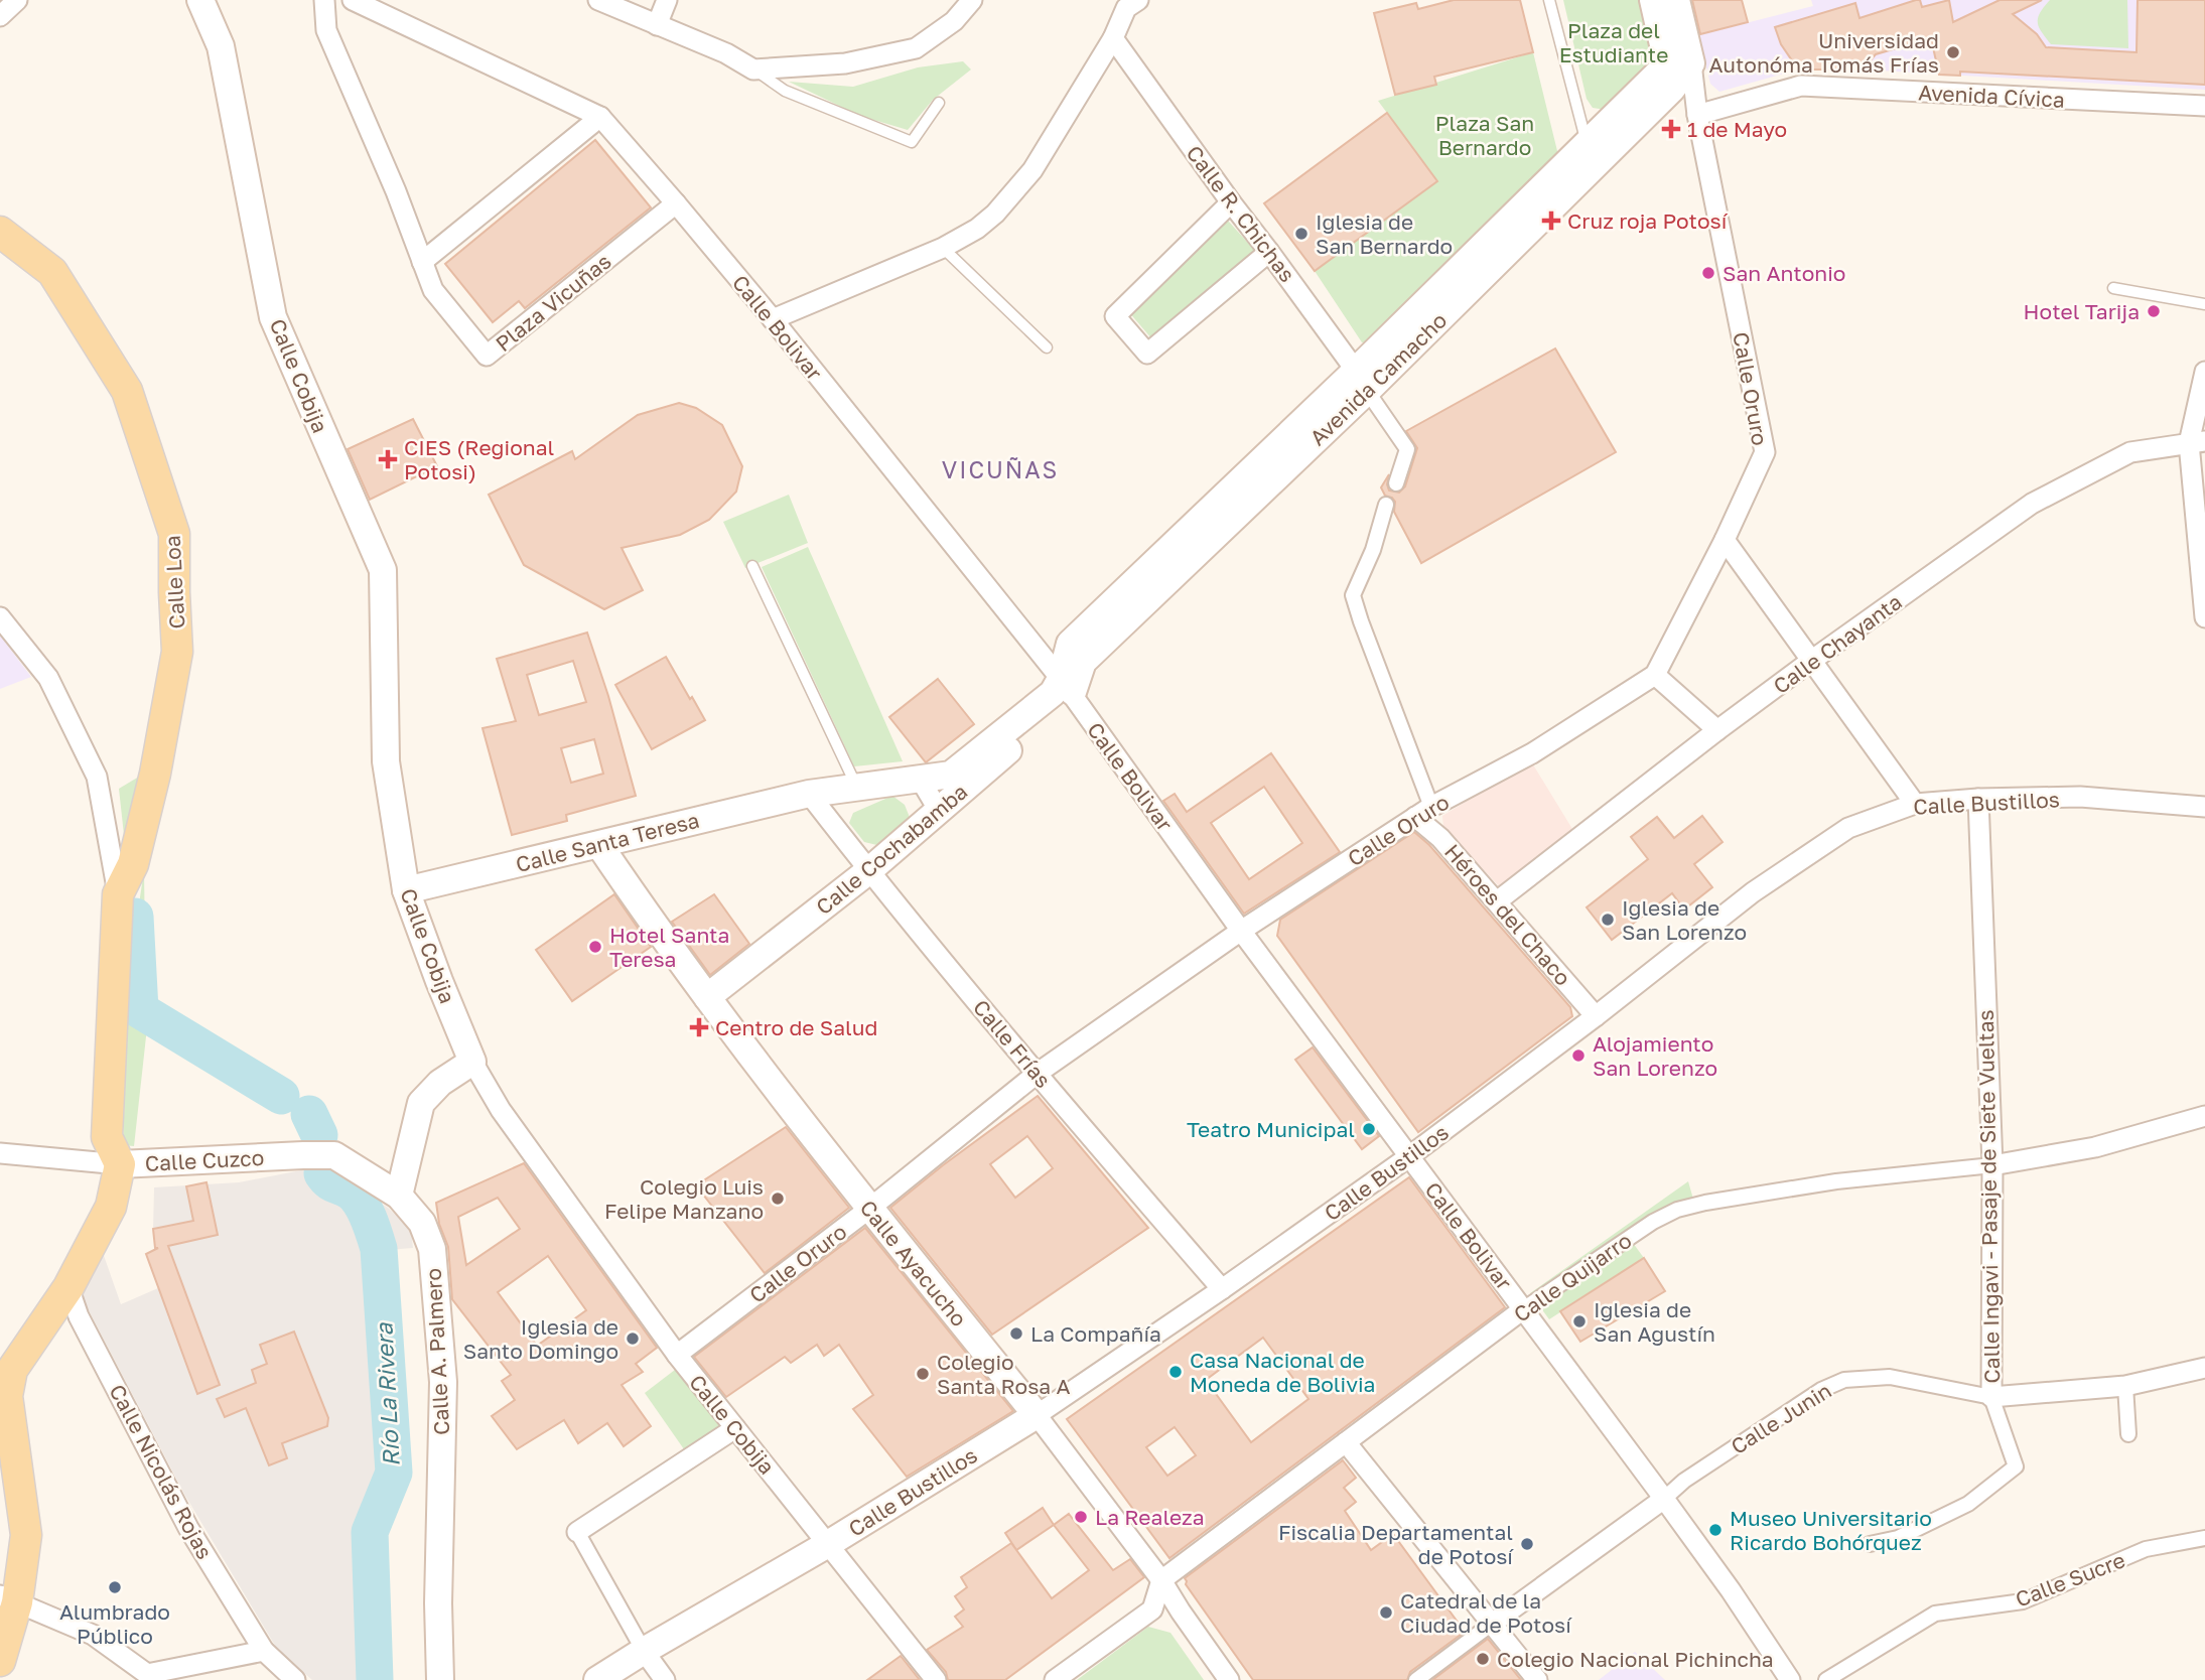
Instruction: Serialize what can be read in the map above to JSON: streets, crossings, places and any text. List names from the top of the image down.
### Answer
{
  "streets": {
    "main road": [
      "Calle Cobija",
      "Avenida Camacho",
      "Calle Loa",
      "Calle Bustillos",
      "Calle Santa Teresa",
      "Calle Cochabamba",
      "Calle Cuzco",
      "Calle Ayacucho",
      "Calle A. Palmero"
    ],
    "street": [
      "Avenida Cívica",
      "Calle R. Chichas",
      "Plaza Vicuñas",
      "Calle Bolivar",
      "Calle Oruro",
      "Calle Chayanta",
      "Héroes del Chaco",
      "Calle Frías",
      "Calle Ingavi - Pasaje de Siete Vueltas",
      "Calle Quijarro",
      "Calle Junin",
      "Calle Nicolás Rojas",
      "Calle Sucre"
    ]
  },
  "crossings": [
    ["Avenida Cívica", "Calle Oruro"],
    ["Calle R. Chichas", "Avenida Camacho"],
    ["Plaza Vicuñas", "Calle Bolivar"],
    ["Calle Bolivar", "Avenida Camacho"],
    ["Calle Bolivar", "Calle Oruro"],
    ["Calle Bolivar", "Calle Bustillos"],
    ["Calle Bolivar", "Calle Cochabamba"],
    ["Calle Bolivar", "Calle Quijarro"],
    ["Calle Bolivar", "Calle Junin"],
    ["Calle Cobija", "Calle Oruro"],
    ["Calle Cobija", "Calle Bustillos"],
    ["Calle Cobija", "Calle Santa Teresa"],
    ["Avenida Camacho", "Calle Oruro"],
    ["Avenida Camacho", "Calle Cochabamba"],
    ["Calle Oruro", "Héroes del Chaco"],
    ["Calle Oruro", "Calle Frías"],
    ["Calle Oruro", "Calle Ayacucho"],
    ["Calle Chayanta", "Héroes del Chaco"],
    ["Calle Bustillos", "Héroes del Chaco"],
    ["Calle Bustillos", "Calle Frías"],
    ["Calle Bustillos", "Calle Ingavi - Pasaje de Siete Vueltas"],
    ["Calle Bustillos", "Calle Ayacucho"],
    ["Calle Santa Teresa", "Calle Cochabamba"],
    ["Calle Santa Teresa", "Calle Frías"],
    ["Calle Santa Teresa", "Calle Ayacucho"],
    ["Calle Cochabamba", "Calle Frías"],
    ["Calle Cochabamba", "Calle Ayacucho"],
    ["Calle Cuzco", "Calle A. Palmero"],
    ["Calle Ingavi - Pasaje de Siete Vueltas", "Calle Quijarro"],
    ["Calle Ingavi - Pasaje de Siete Vueltas", "Calle Junin"],
    ["Calle Ayacucho", "Calle Quijarro"]
  ],
  "districts": ["VICUÑAS"],
  "water": ["Río La Rivera"],
  "parks": ["Plaza del Estudiante", "Plaza San Bernardo"],
  "places": {
    "other": [
      "Universidad Autonóma Tomás Frías",
      "Iglesia de San Bernardo",
      "San Antonio",
      "Hotel Tarija",
      "Iglesia de San Lorenzo",
      "Hotel Santa Teresa",
      "Alojamiento San Lorenzo",
      "Teatro Municipal",
      "Colegio Luis Felipe Manzano",
      "Iglesia de San Agustín",
      "La Compañía",
      "Iglesia de Santo Domingo",
      "Casa Nacional de Moneda de Bolivia",
      "Colegio Santa Rosa A",
      "La Realeza",
      "Museo Universitario Ricardo Bohórquez",
      "Fiscalia Departamental de Potosí",
      "Alumbrado Público",
      "Catedral de la Ciudad de Potosí",
      "Colegio Nacional Pichincha"
    ],
    "health": [
      "1 de Mayo",
      "Cruz roja Potosí",
      "CIES (Regional Potosi)",
      "Centro de Salud"
    ]
  }
}
